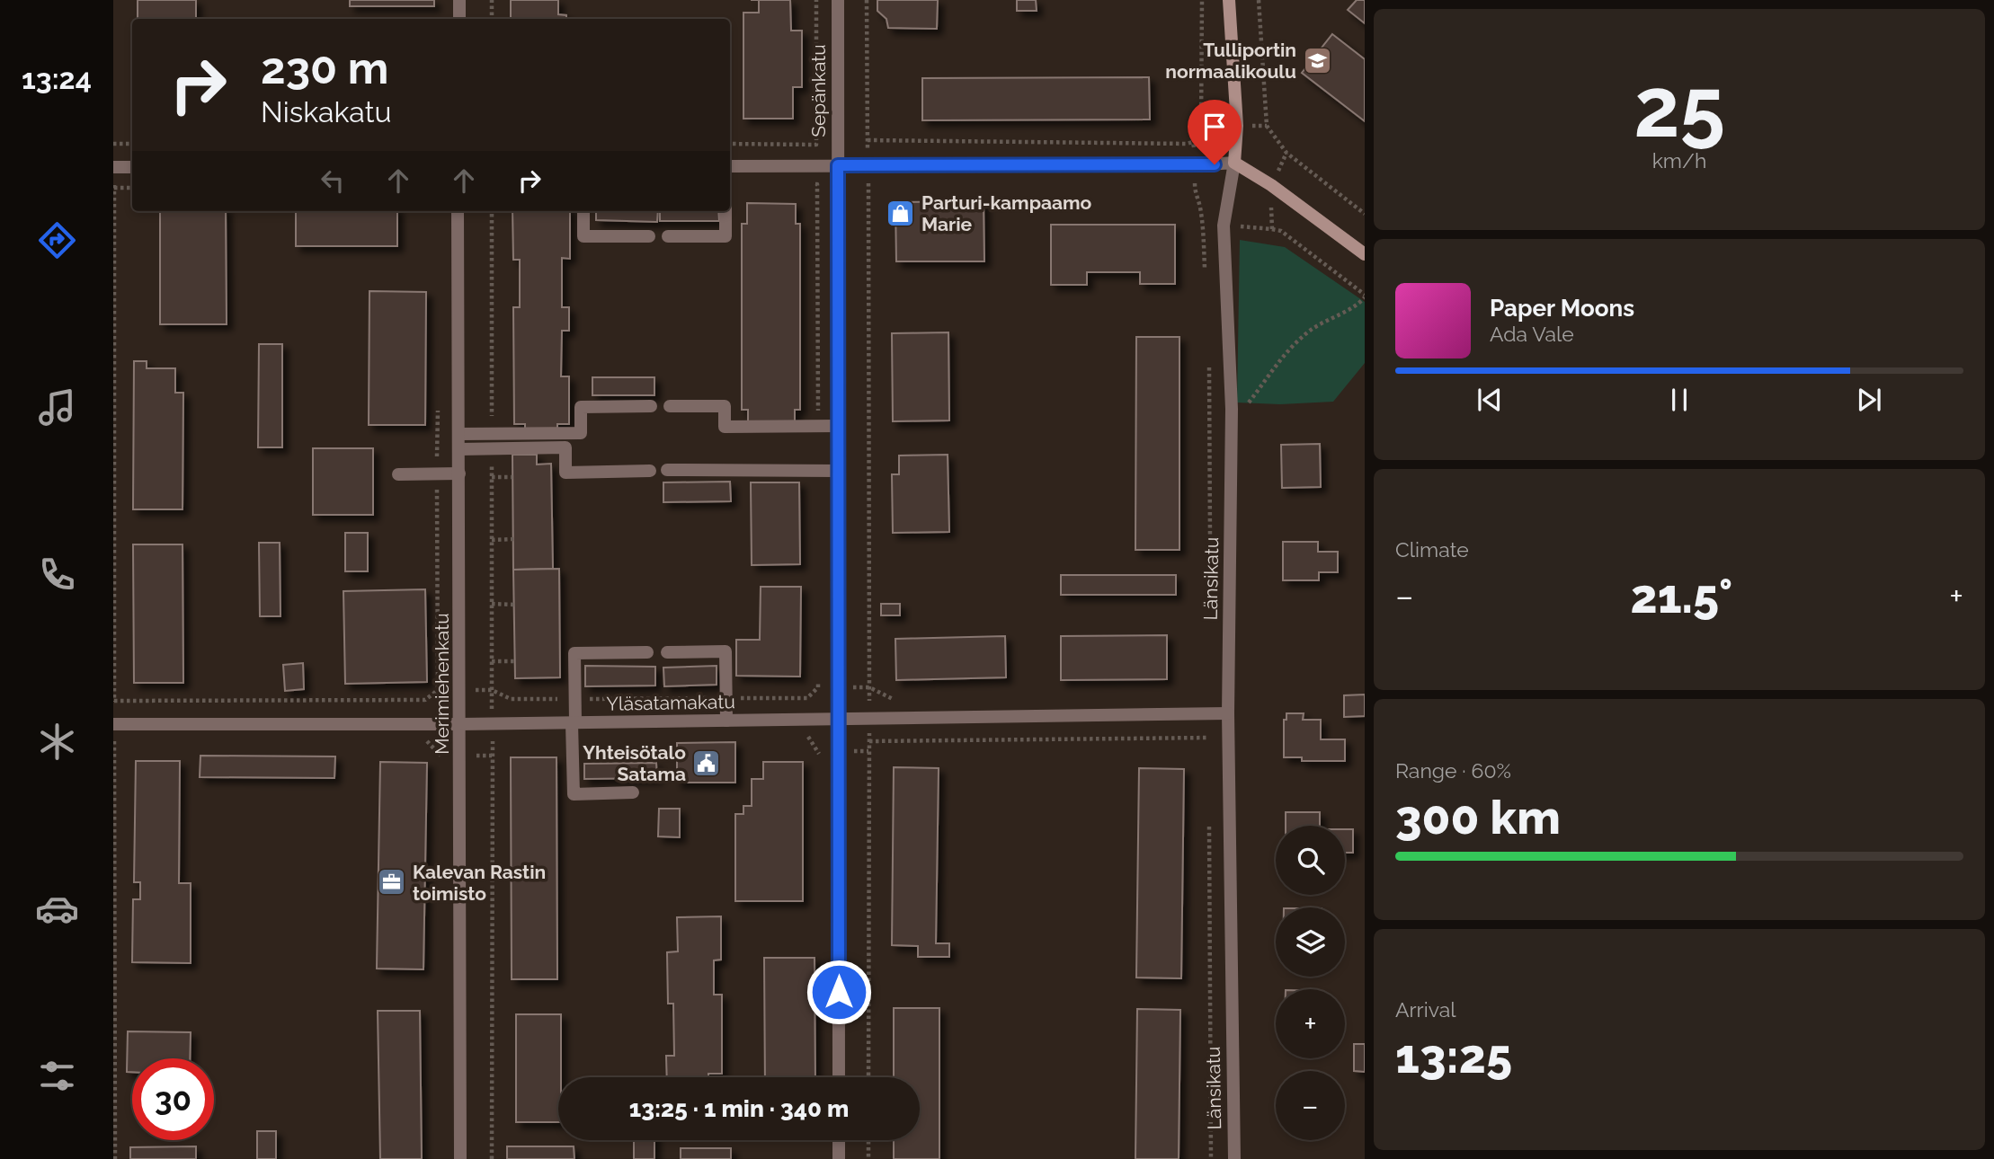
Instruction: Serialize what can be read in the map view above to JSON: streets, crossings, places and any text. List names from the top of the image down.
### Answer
{
  "streets": {
    "street": [
      "Sepänkatu",
      "Länsikatu",
      "Merimiehenkatu",
      "Yläsatamakatu"
    ]
  },
  "crossings": [
    ["Sepänkatu", "Yläsatamakatu"],
    ["Länsikatu", "Yläsatamakatu"],
    ["Merimiehenkatu", "Yläsatamakatu"]
  ],
  "places": {
    "school or university": ["Tulliportin normaalikoulu"],
    "shop": ["Parturi-kampaamo Marie"],
    "public building": ["Yhteisötalo Satama"],
    "office": ["Kalevan Rastin toimisto"]
  },
  "page": {
    "tabs": "13:24",
    "tile": [
      ["25", "km/h"],
      "Climate",
      ["Range · 60%", "300 km"],
      ["Arrival", "13:25"]
    ],
    "turn": ["230 m", "Niskakatu"],
    "song": ["Paper Moons", "Ada Vale"],
    "heat": ["−", "21.5°", "+"],
    "map_buttons": ["+", "−"],
    "limit": "30",
    "trip": "13:25 · 1 min · 340 m"
  }
}
